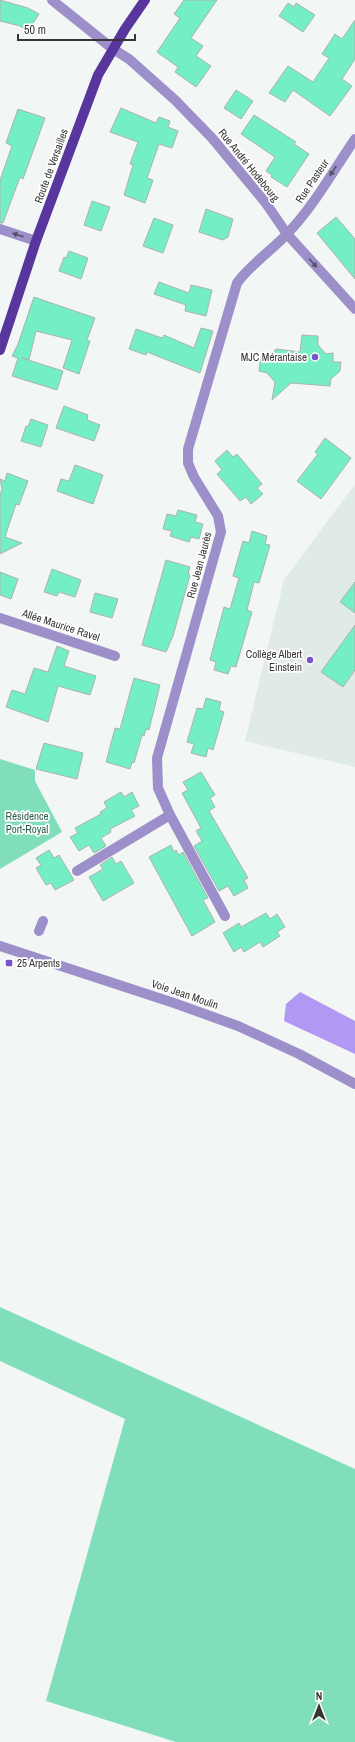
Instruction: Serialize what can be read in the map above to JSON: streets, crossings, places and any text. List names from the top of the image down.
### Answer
{
  "streets": {
    "main road": ["Route de Versailles"],
    "street": [
      "Rue André Hodebourg",
      "Rue Pasteur",
      "Rue Jean Jaurès",
      "Allée Maurice Ravel",
      "Voie Jean Moulin"
    ]
  },
  "crossings": [
    ["Rue André Hodebourg", "Route de Versailles"],
    ["Rue André Hodebourg", "Rue Pasteur"],
    ["Rue André Hodebourg", "Rue Jean Jaurès"],
    ["Rue Pasteur", "Rue Jean Jaurès"]
  ],
  "one_way": ["Rue Pasteur"],
  "parks": ["Résidence Port-Royal"],
  "places": {
    "other": ["MJC Mérantaise", "Collège Albert Einstein"],
    "transit": ["25 Arpents"]
  },
  "scale_bar": "50 m",
  "north": "top"
}
